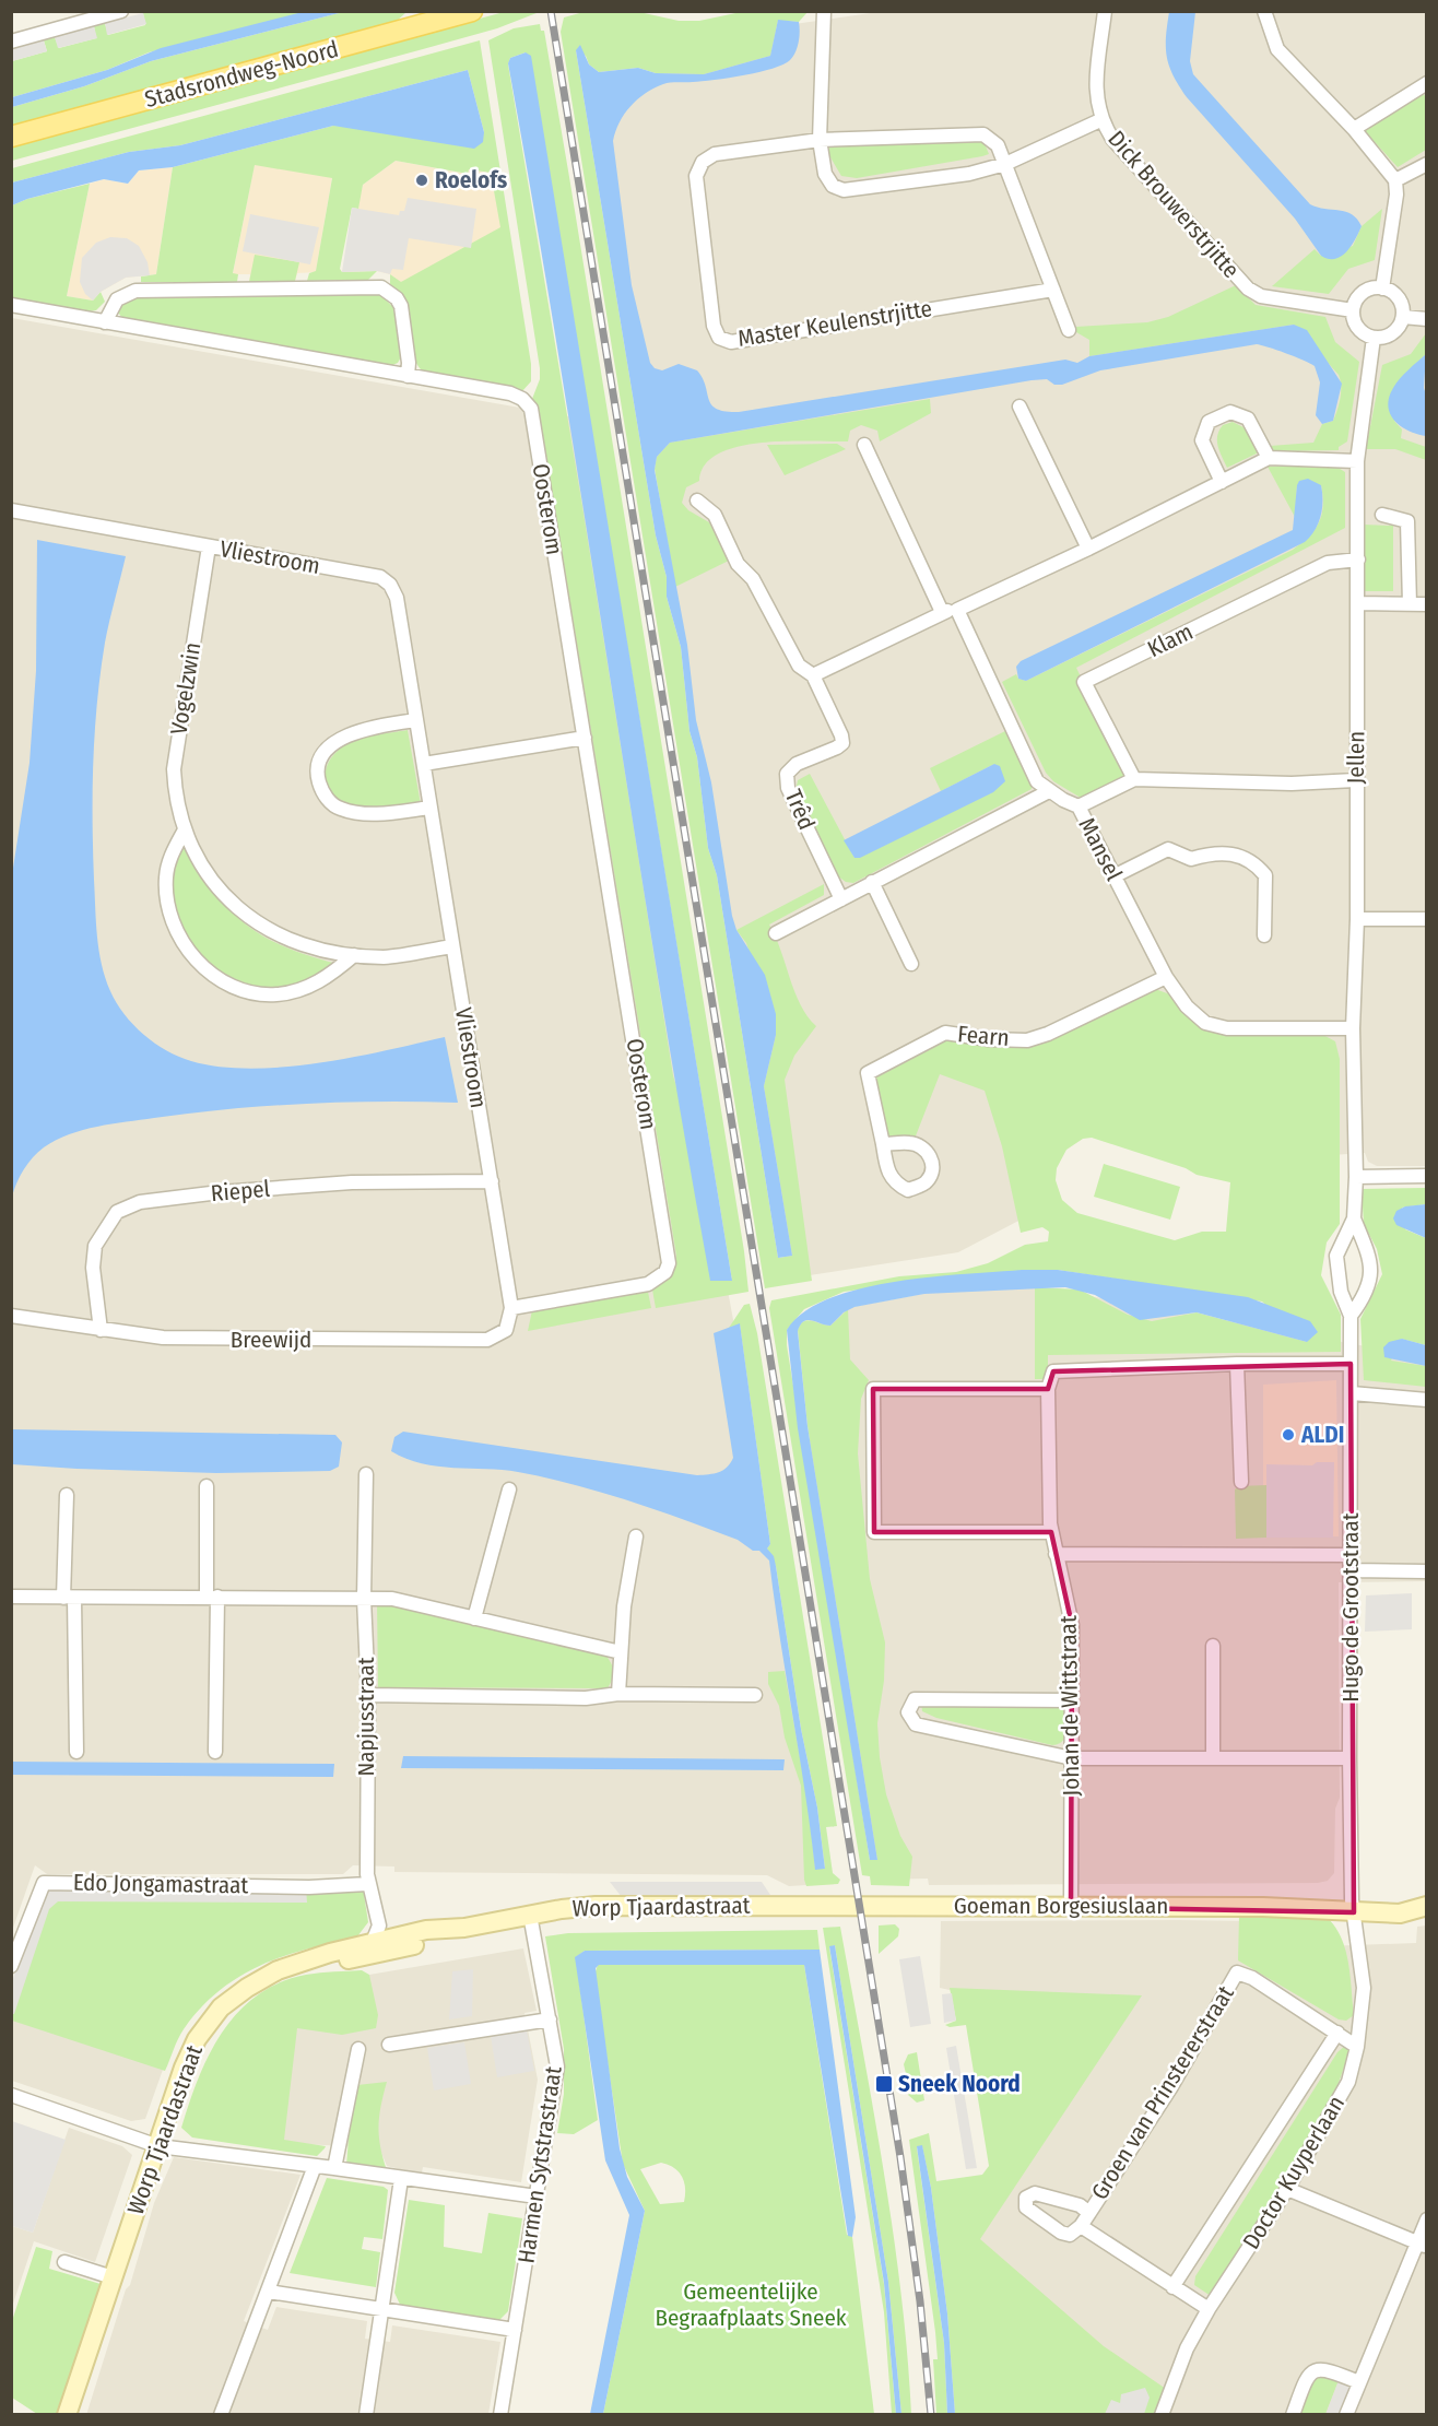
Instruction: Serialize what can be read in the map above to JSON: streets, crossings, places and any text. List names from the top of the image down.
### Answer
{
  "streets": {
    "main road": ["Stadsrondweg-Noord", "Goeman Borgesiuslaan", "Worp Tjaardastraat"],
    "street": [
      "Dick Brouwerstrjitte",
      "Master Keulenstrjitte",
      "Oosterom",
      "Vliestroom",
      "Klam",
      "Vogelzwin",
      "Jellen",
      "Trêd",
      "Mansel",
      "Fearn",
      "Riepel",
      "Breewijd",
      "Hugo de Grootstraat",
      "Johan de Wittstraat",
      "Napjusstraat",
      "Edo Jongamastraat",
      "Groen van Prinstererstraat",
      "Harmen Sytstrastraat",
      "Doctor Kuyperlaan"
    ]
  },
  "crossings": [
    ["Dick Brouwerstrjitte", "Jellen"],
    ["Oosterom", "Vliestroom"],
    ["Oosterom", "Breewijd"],
    ["Vliestroom", "Vogelzwin"],
    ["Vliestroom", "Riepel"],
    ["Vliestroom", "Breewijd"],
    ["Klam", "Jellen"],
    ["Jellen", "Mansel"],
    ["Jellen", "Hugo de Grootstraat"],
    ["Mansel", "Fearn"],
    ["Riepel", "Breewijd"],
    ["Hugo de Grootstraat", "Goeman Borgesiuslaan"],
    ["Hugo de Grootstraat", "Doctor Kuyperlaan"],
    ["Johan de Wittstraat", "Goeman Borgesiuslaan"],
    ["Napjusstraat", "Edo Jongamastraat"],
    ["Napjusstraat", "Worp Tjaardastraat"],
    ["Goeman Borgesiuslaan", "Worp Tjaardastraat"],
    ["Goeman Borgesiuslaan", "Doctor Kuyperlaan"],
    ["Worp Tjaardastraat", "Harmen Sytstrastraat"],
    ["Groen van Prinstererstraat", "Doctor Kuyperlaan"]
  ],
  "parks": ["Gemeentelijke Begraafplaats Sneek"],
  "places": {
    "other": ["Roelofs", "ALDI"],
    "transit": ["Sneek Noord"]
  }
}
